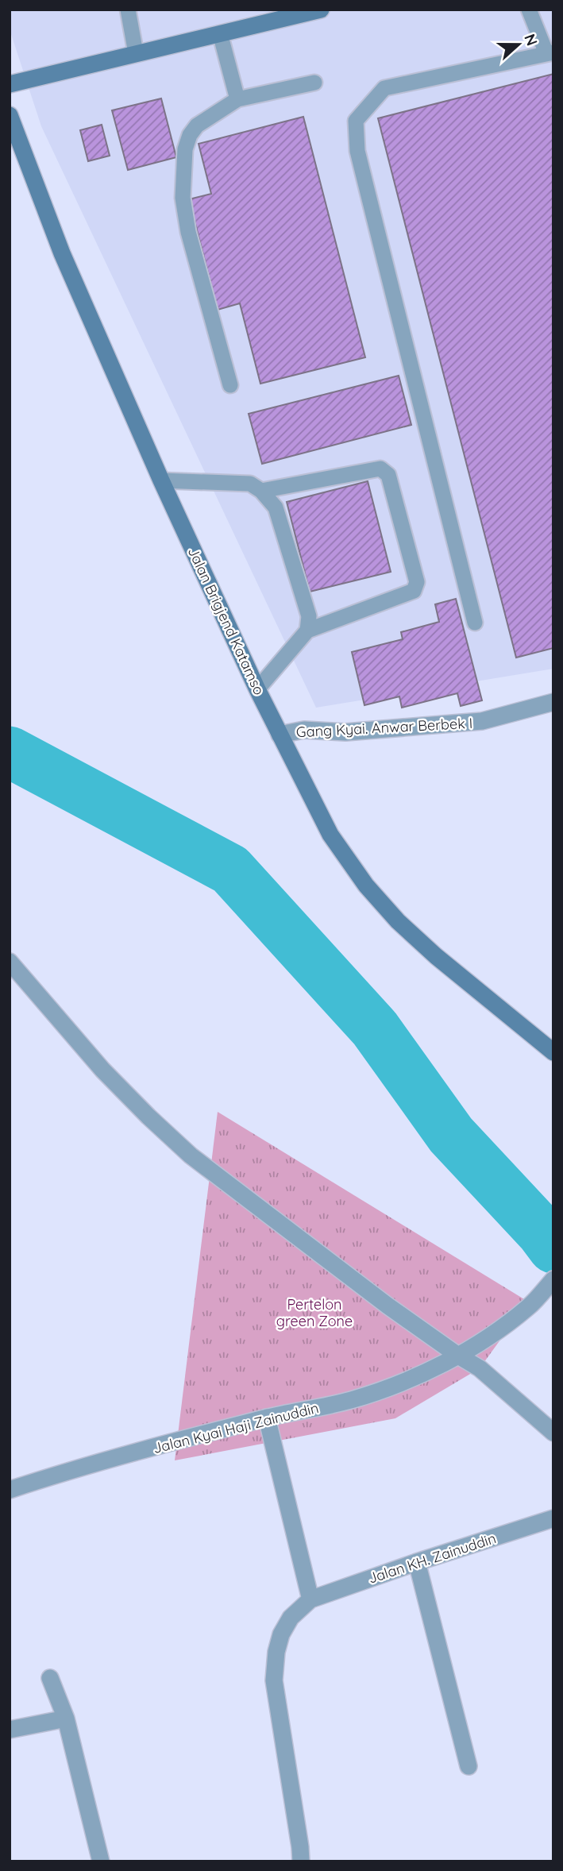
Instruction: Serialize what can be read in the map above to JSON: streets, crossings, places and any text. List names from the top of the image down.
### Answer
{
  "streets": {
    "street": [
      "Jalan Brigjend Katamso",
      "Gang Kyai. Anwar Berbek I",
      "Jalan Kyai Haji Zainuddin",
      "Jalan KH. Zainuddin"
    ]
  },
  "crossings": [
    ["Jalan Brigjend Katamso", "Gang Kyai. Anwar Berbek I"]
  ],
  "parks": ["Pertelon green Zone"],
  "north": "right"
}
